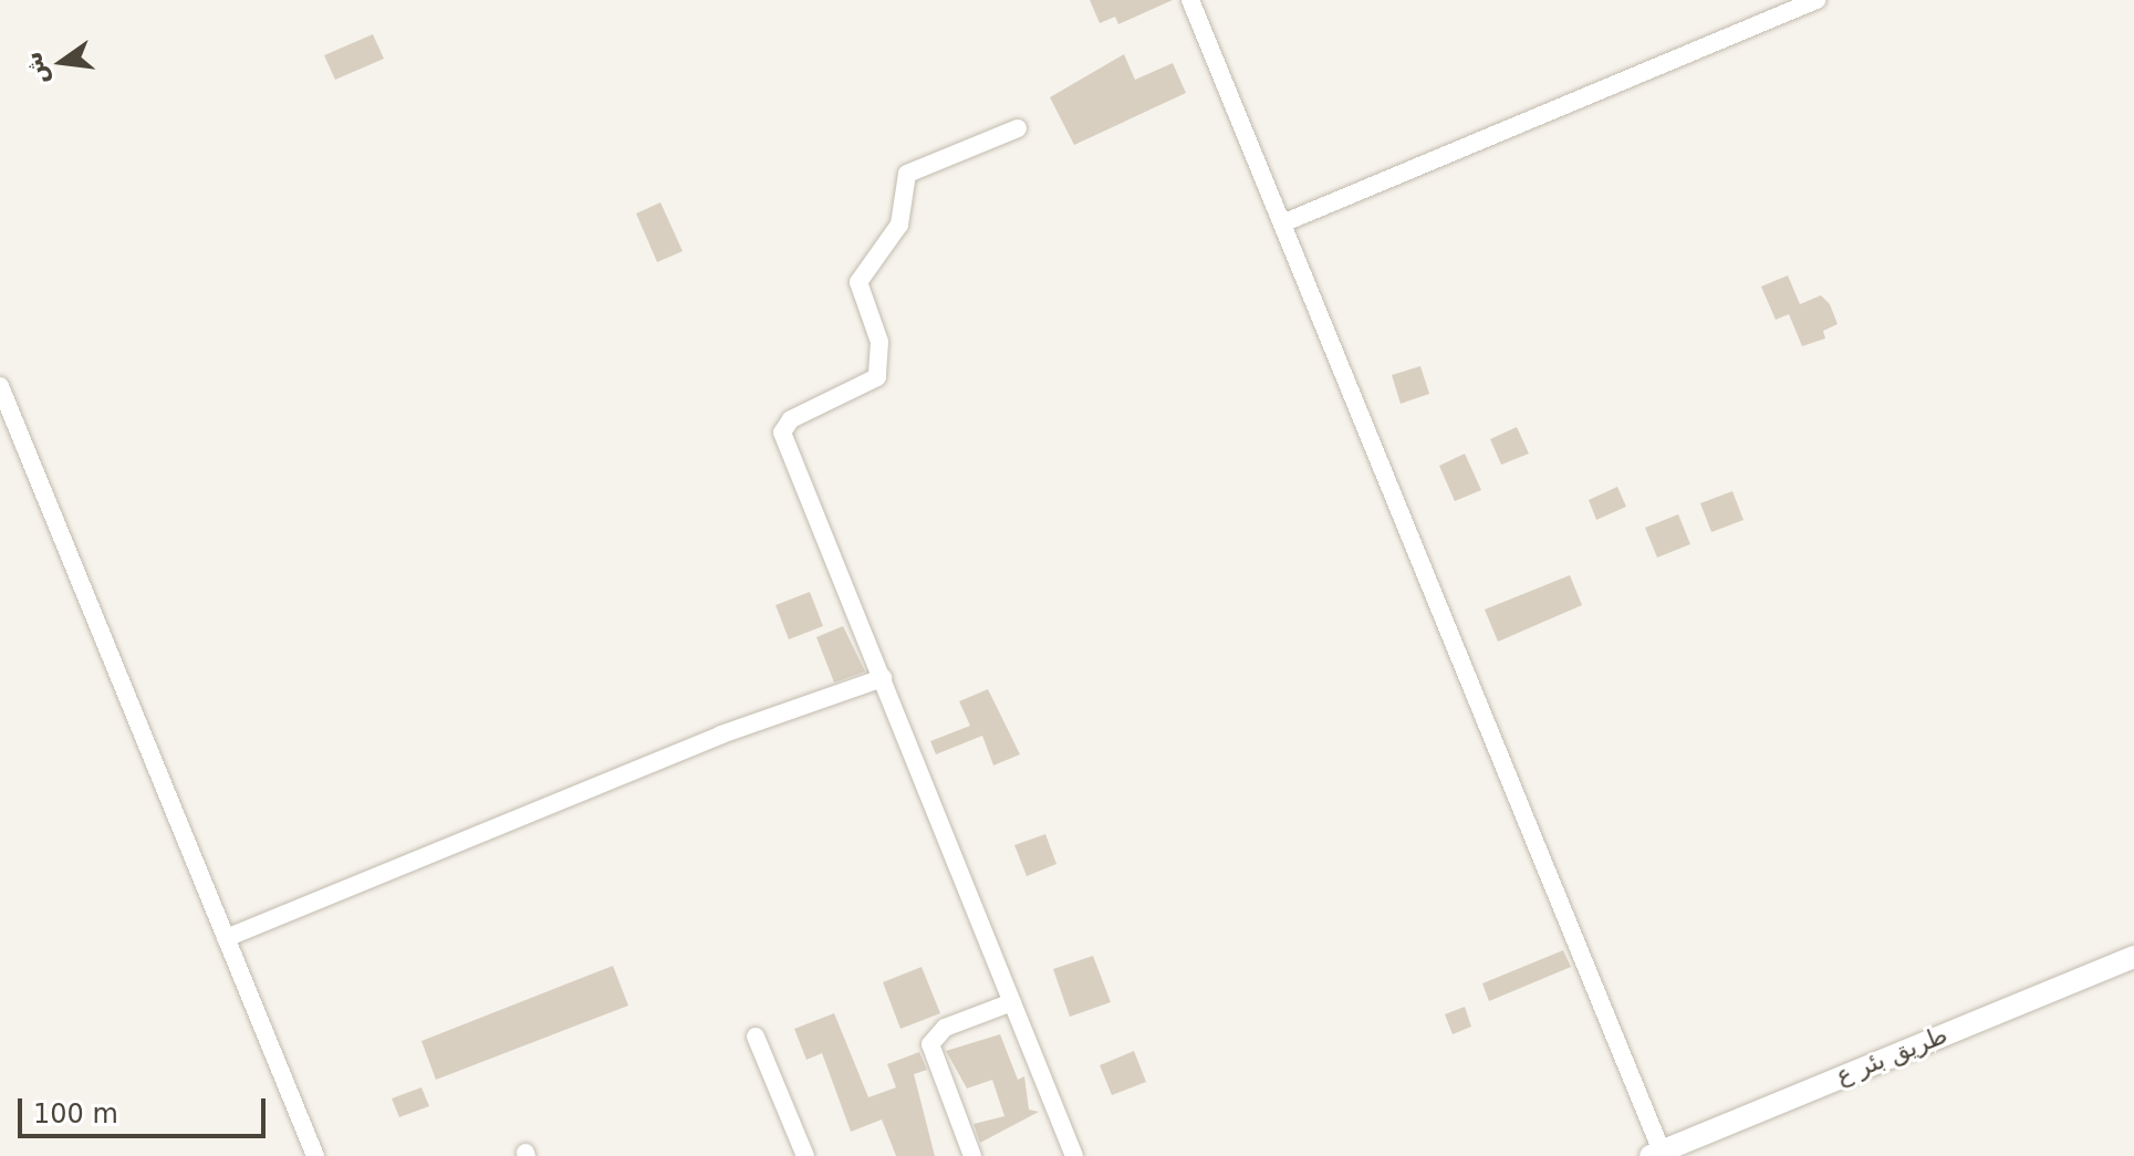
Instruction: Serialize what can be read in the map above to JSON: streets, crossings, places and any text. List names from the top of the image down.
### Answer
{
  "streets": {
    "street": ["طريق بئر ع"]
  },
  "scale_bar": "100 m",
  "north": "left"
}
